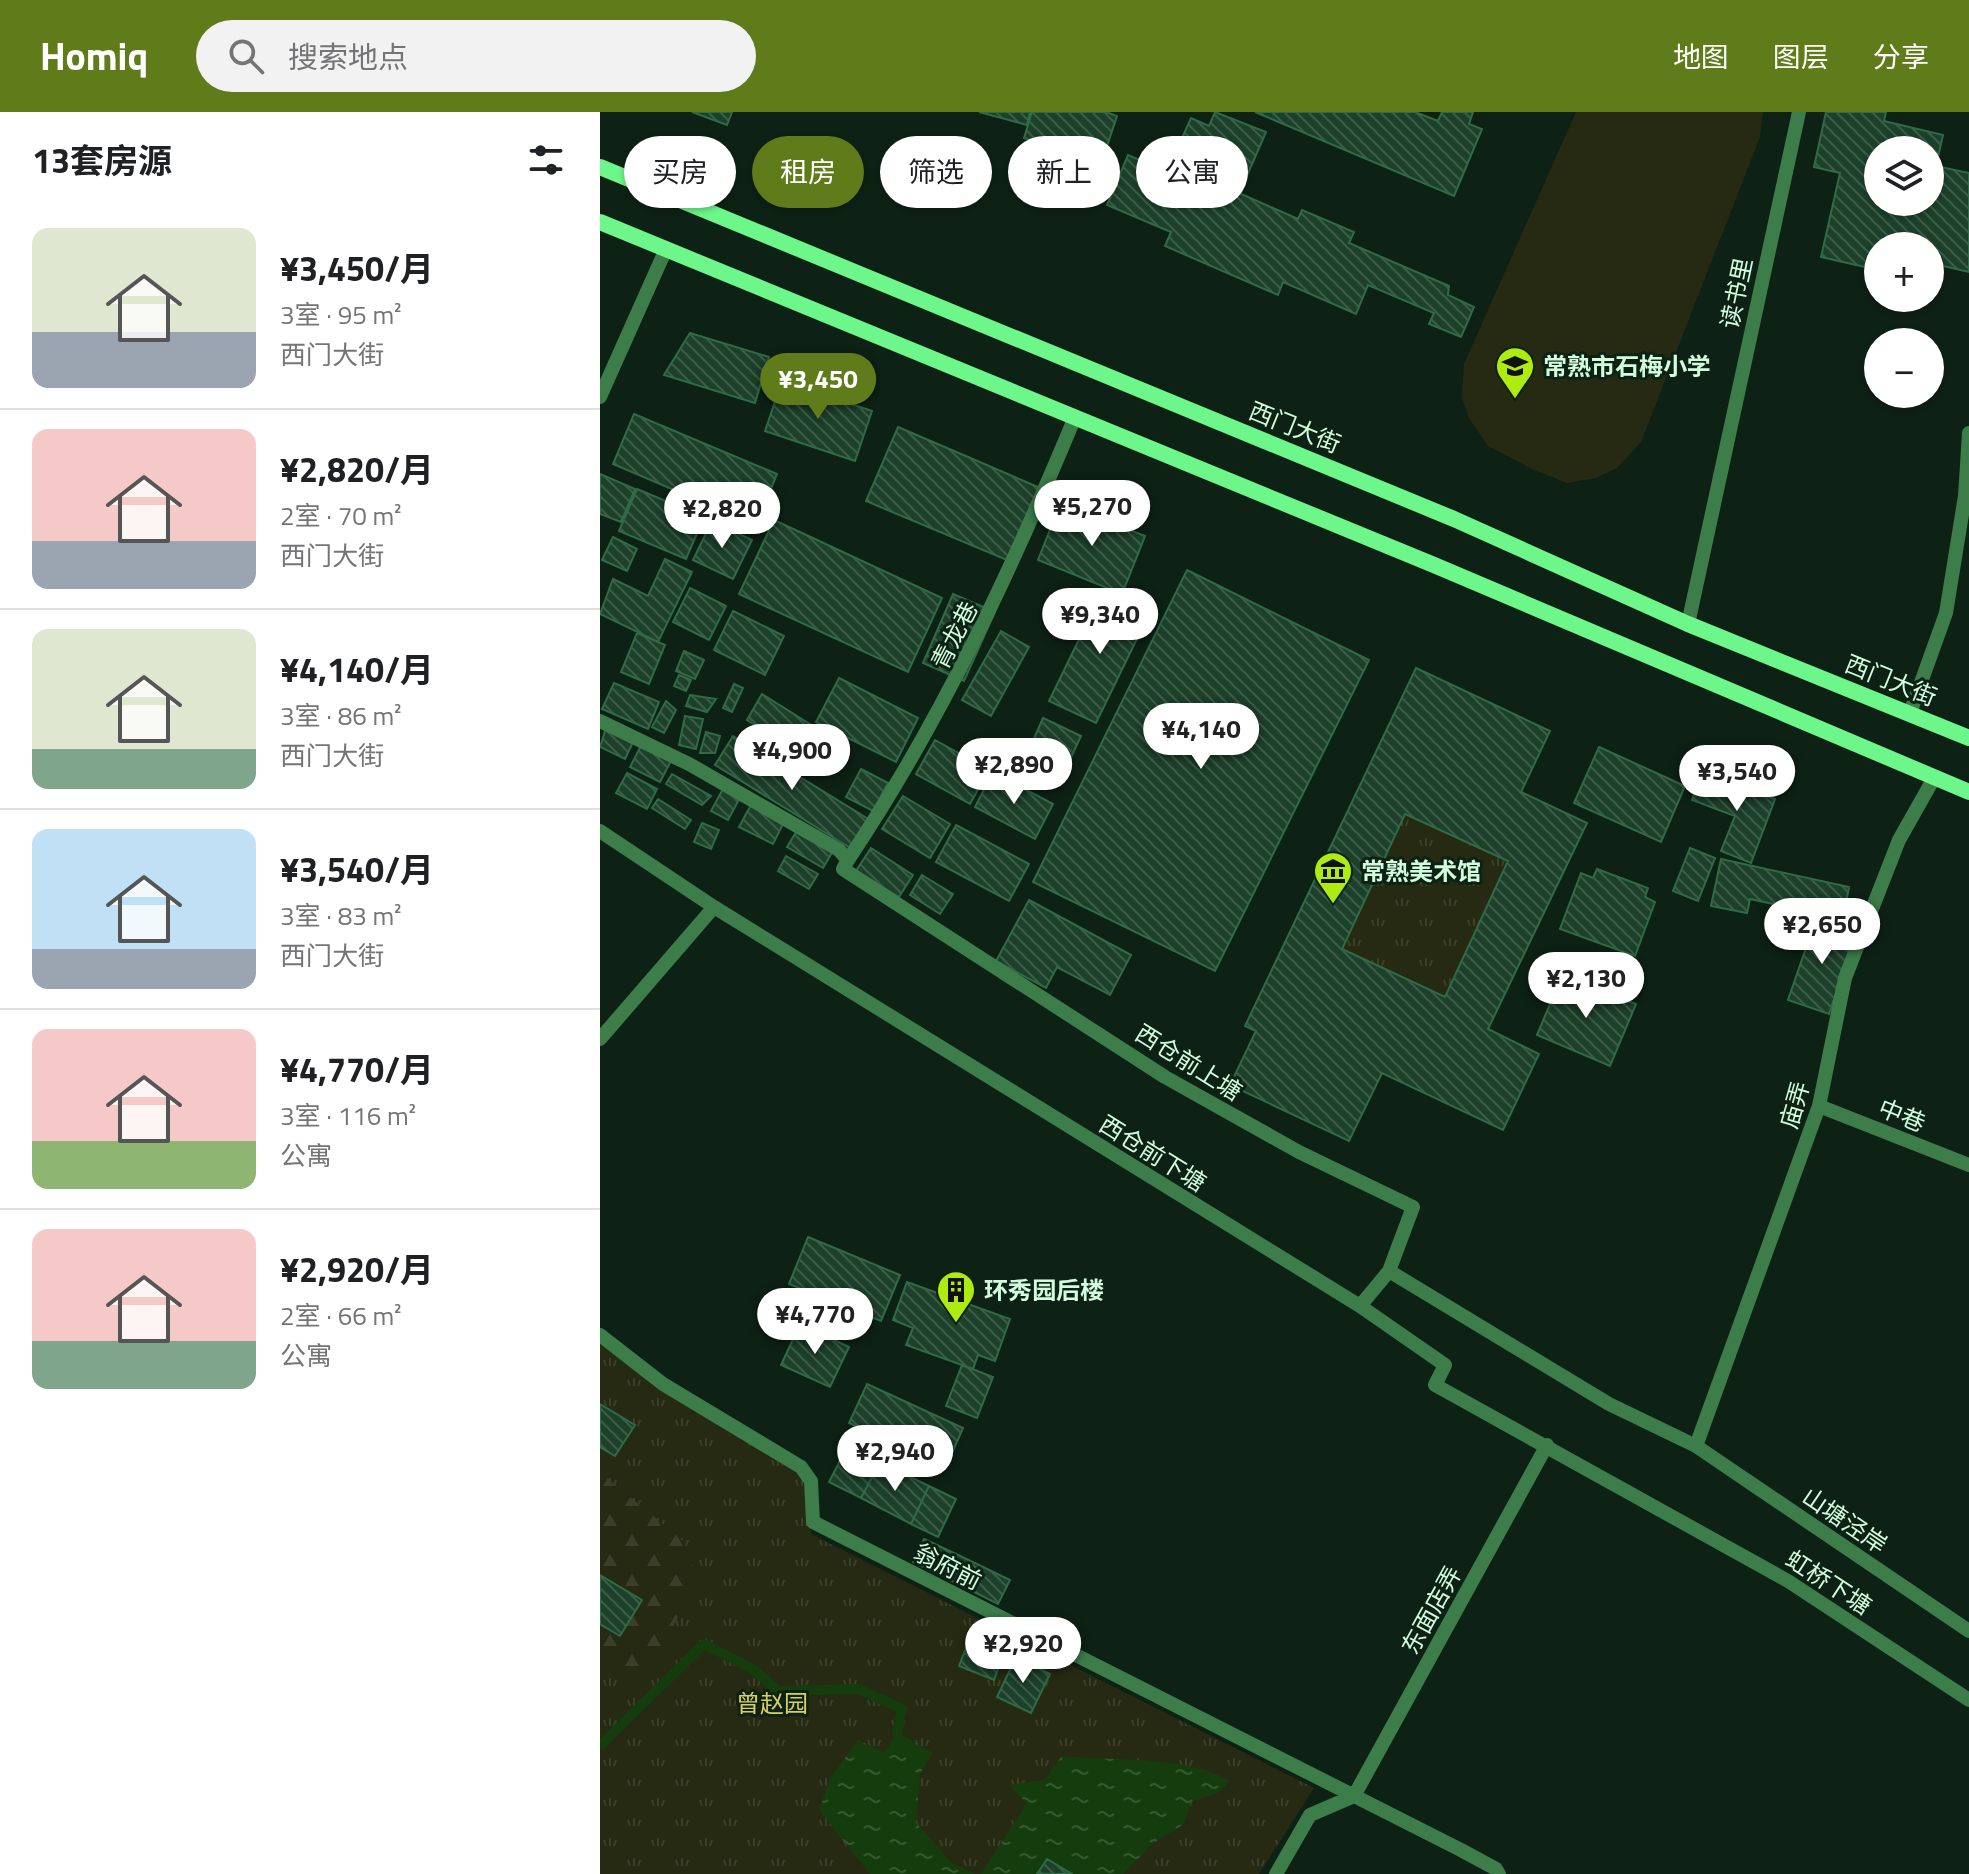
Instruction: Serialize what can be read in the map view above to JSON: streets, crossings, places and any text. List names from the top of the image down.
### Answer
{
  "streets": {
    "main road": ["西门大街"],
    "lane": [
      "读书里",
      "青龙巷",
      "西仓前上塘",
      "庙弄",
      "中巷",
      "西仓前下塘",
      "山塘泾岸",
      "翁府前",
      "虹桥下塘",
      "东面店弄"
    ]
  },
  "crossings": [
    ["读书里", "西门大街"],
    ["青龙巷", "西仓前上塘"],
    ["庙弄", "中巷"],
    ["庙弄", "山塘泾岸"],
    ["西仓前下塘", "虹桥下塘"],
    ["西仓前下塘", "东面店弄"],
    ["翁府前", "东面店弄"]
  ],
  "parks": ["曾赵园"],
  "places": {
    "school or university": ["常熟市石梅小学"],
    "museum": ["常熟美术馆"],
    "building": ["环秀园后楼"]
  },
  "page": {
    "header": "Homiq",
    "search": "搜索地点",
    "nav": ["地图", "图层", "分享"],
    "heading": "13套房源",
    "map_buttons": ["+", "−"],
    "chip": [
      "买房",
      "租房",
      "筛选",
      "新上",
      "公寓"
    ],
    "list": [
      {
        "name": "¥3,450/月",
        "note": "3室 · 95 m² · 西门大街"
      },
      {
        "name": "¥2,820/月",
        "note": "2室 · 70 m² · 西门大街"
      },
      {
        "name": "¥4,140/月",
        "note": "3室 · 86 m² · 西门大街"
      },
      {
        "name": "¥3,540/月",
        "note": "3室 · 83 m² · 西门大街"
      },
      {
        "name": "¥4,770/月",
        "note": "3室 · 116 m² · 公寓"
      },
      {
        "name": "¥2,920/月",
        "note": "2室 · 66 m² · 公寓"
      }
    ],
    "price": [
      "¥3,450",
      "¥5,270",
      "¥2,820",
      "¥9,340",
      "¥4,140",
      "¥4,900",
      "¥2,890",
      "¥3,540",
      "¥2,650",
      "¥2,130",
      "¥4,770",
      "¥2,940",
      "¥2,920"
    ]
  }
}
